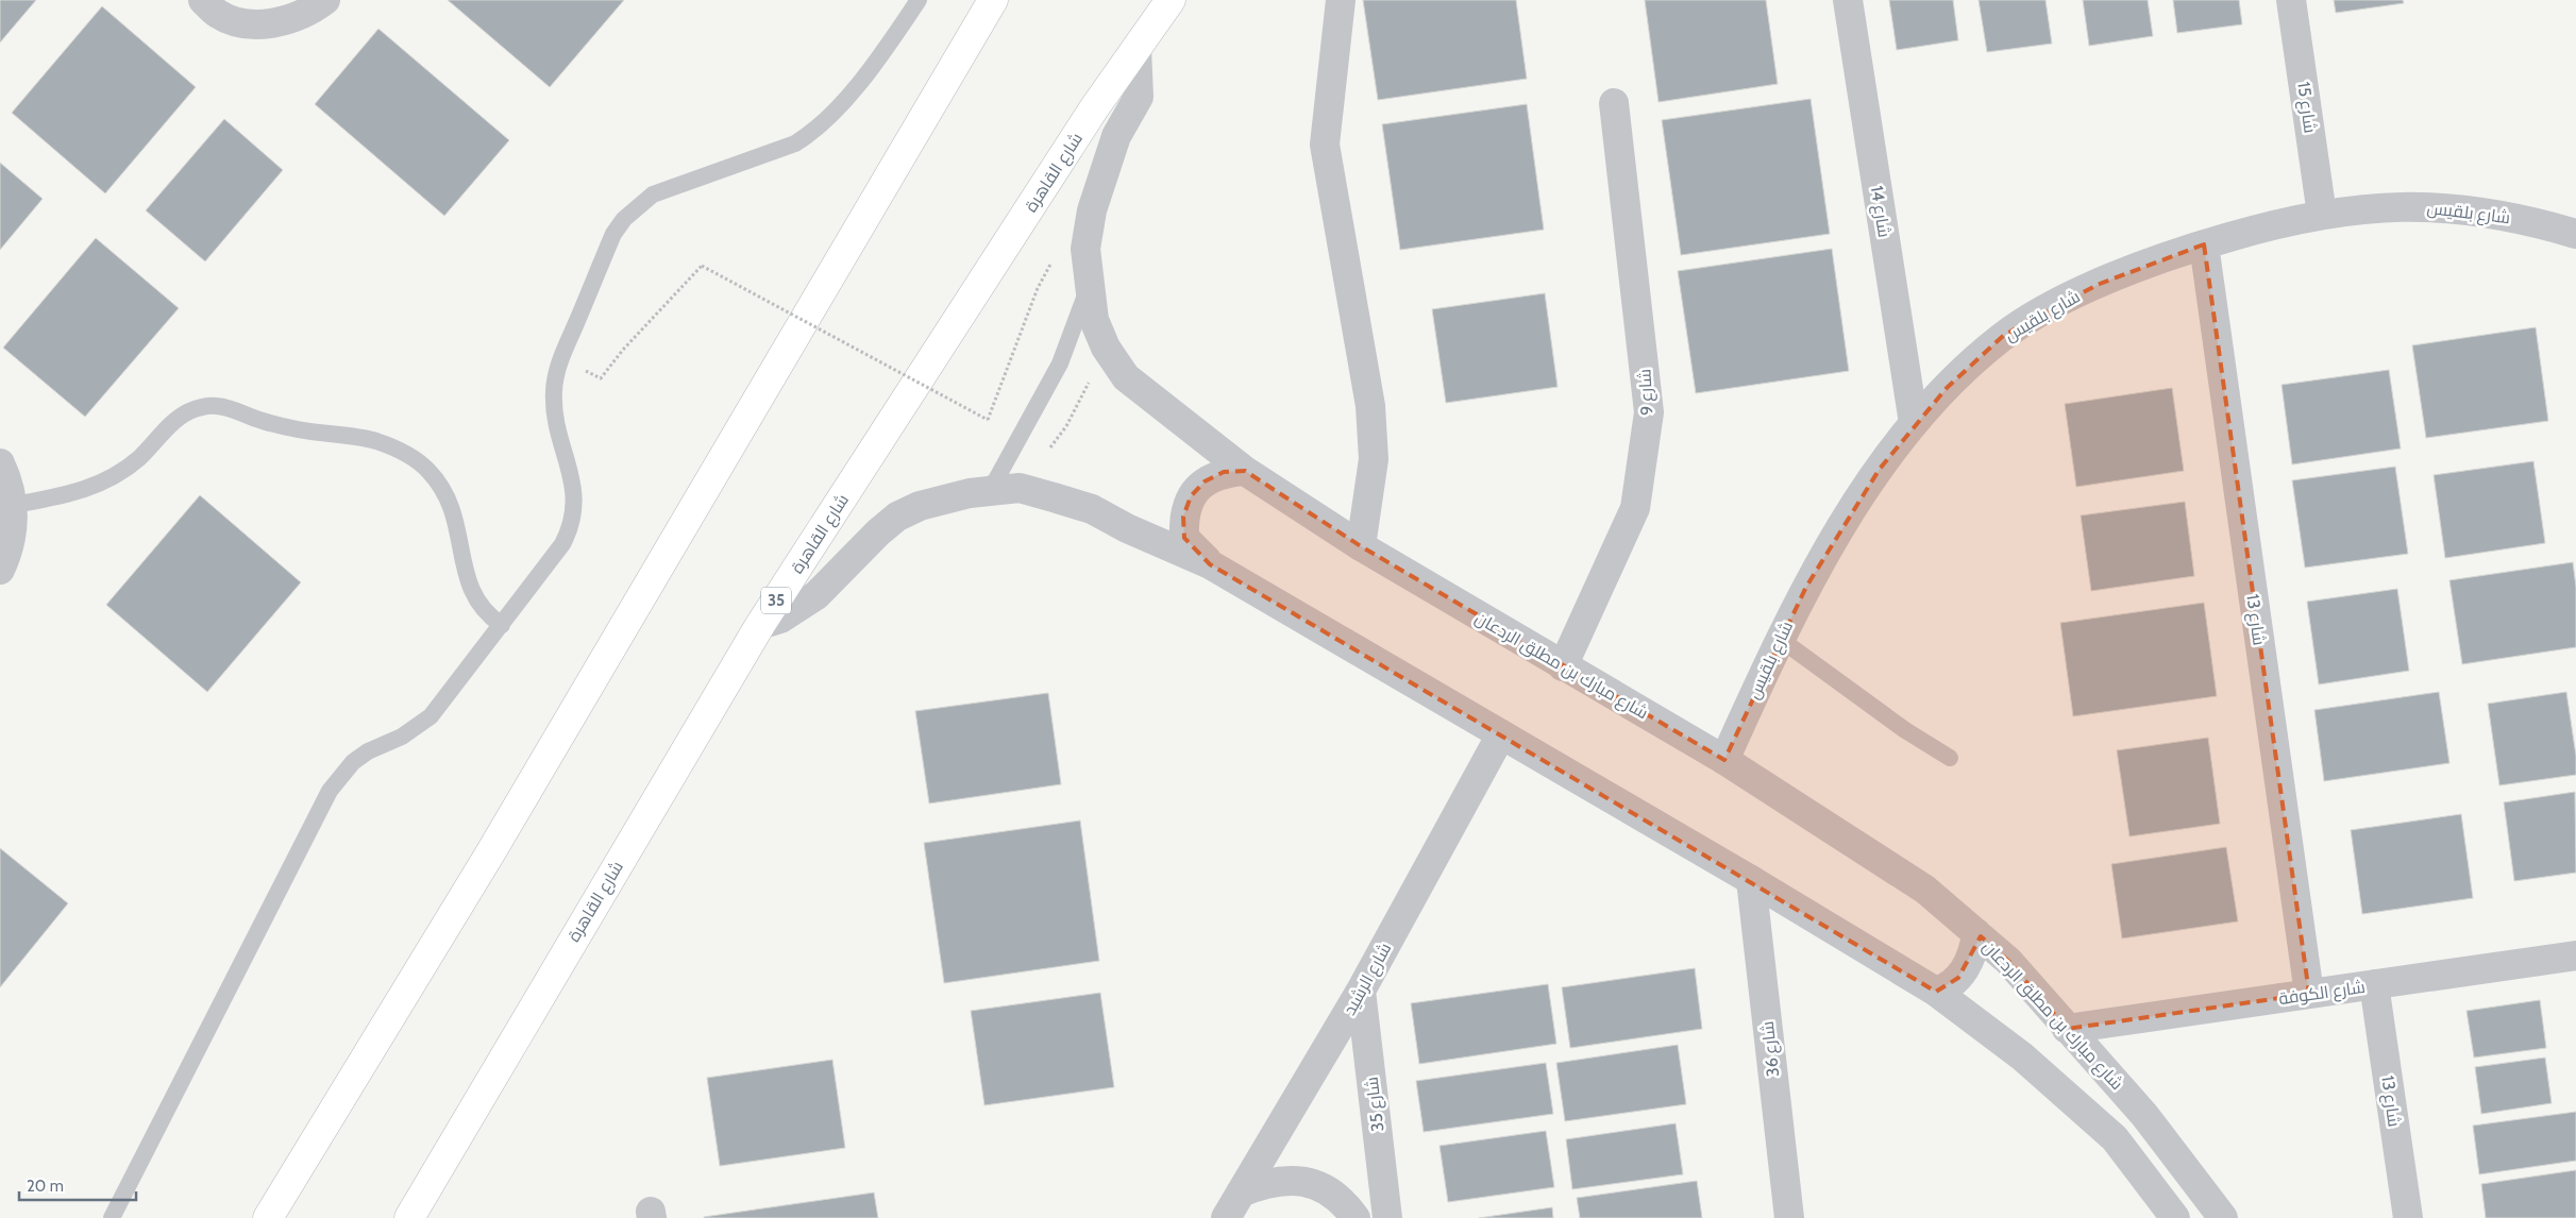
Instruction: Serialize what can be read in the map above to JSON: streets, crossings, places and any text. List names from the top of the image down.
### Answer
{
  "streets": {
    "main road": ["شارع القاهرة", "35"],
    "street": [
      "شارع 15",
      "شارع 14",
      "شارع بلقيس",
      "شارع 9",
      "شارع 13",
      "شارع مبارك بن مطلق الردعان",
      "شارع الرشيد",
      "شارع الكوفة",
      "شارع 36",
      "شارع 35"
    ]
  },
  "crossings": [
    ["شارع 15", "شارع بلقيس"],
    ["شارع القاهرة", "شارع مبارك بن مطلق الردعان"],
    ["شارع 14", "شارع بلقيس"],
    ["شارع بلقيس", "شارع 13"],
    ["شارع بلقيس", "شارع مبارك بن مطلق الردعان"],
    ["شارع 9", "شارع مبارك بن مطلق الردعان"],
    ["شارع 13", "شارع الكوفة"],
    ["شارع مبارك بن مطلق الردعان", "شارع الكوفة"],
    ["شارع الرشيد", "شارع 35"]
  ],
  "scale_bar": "20 m"
}
